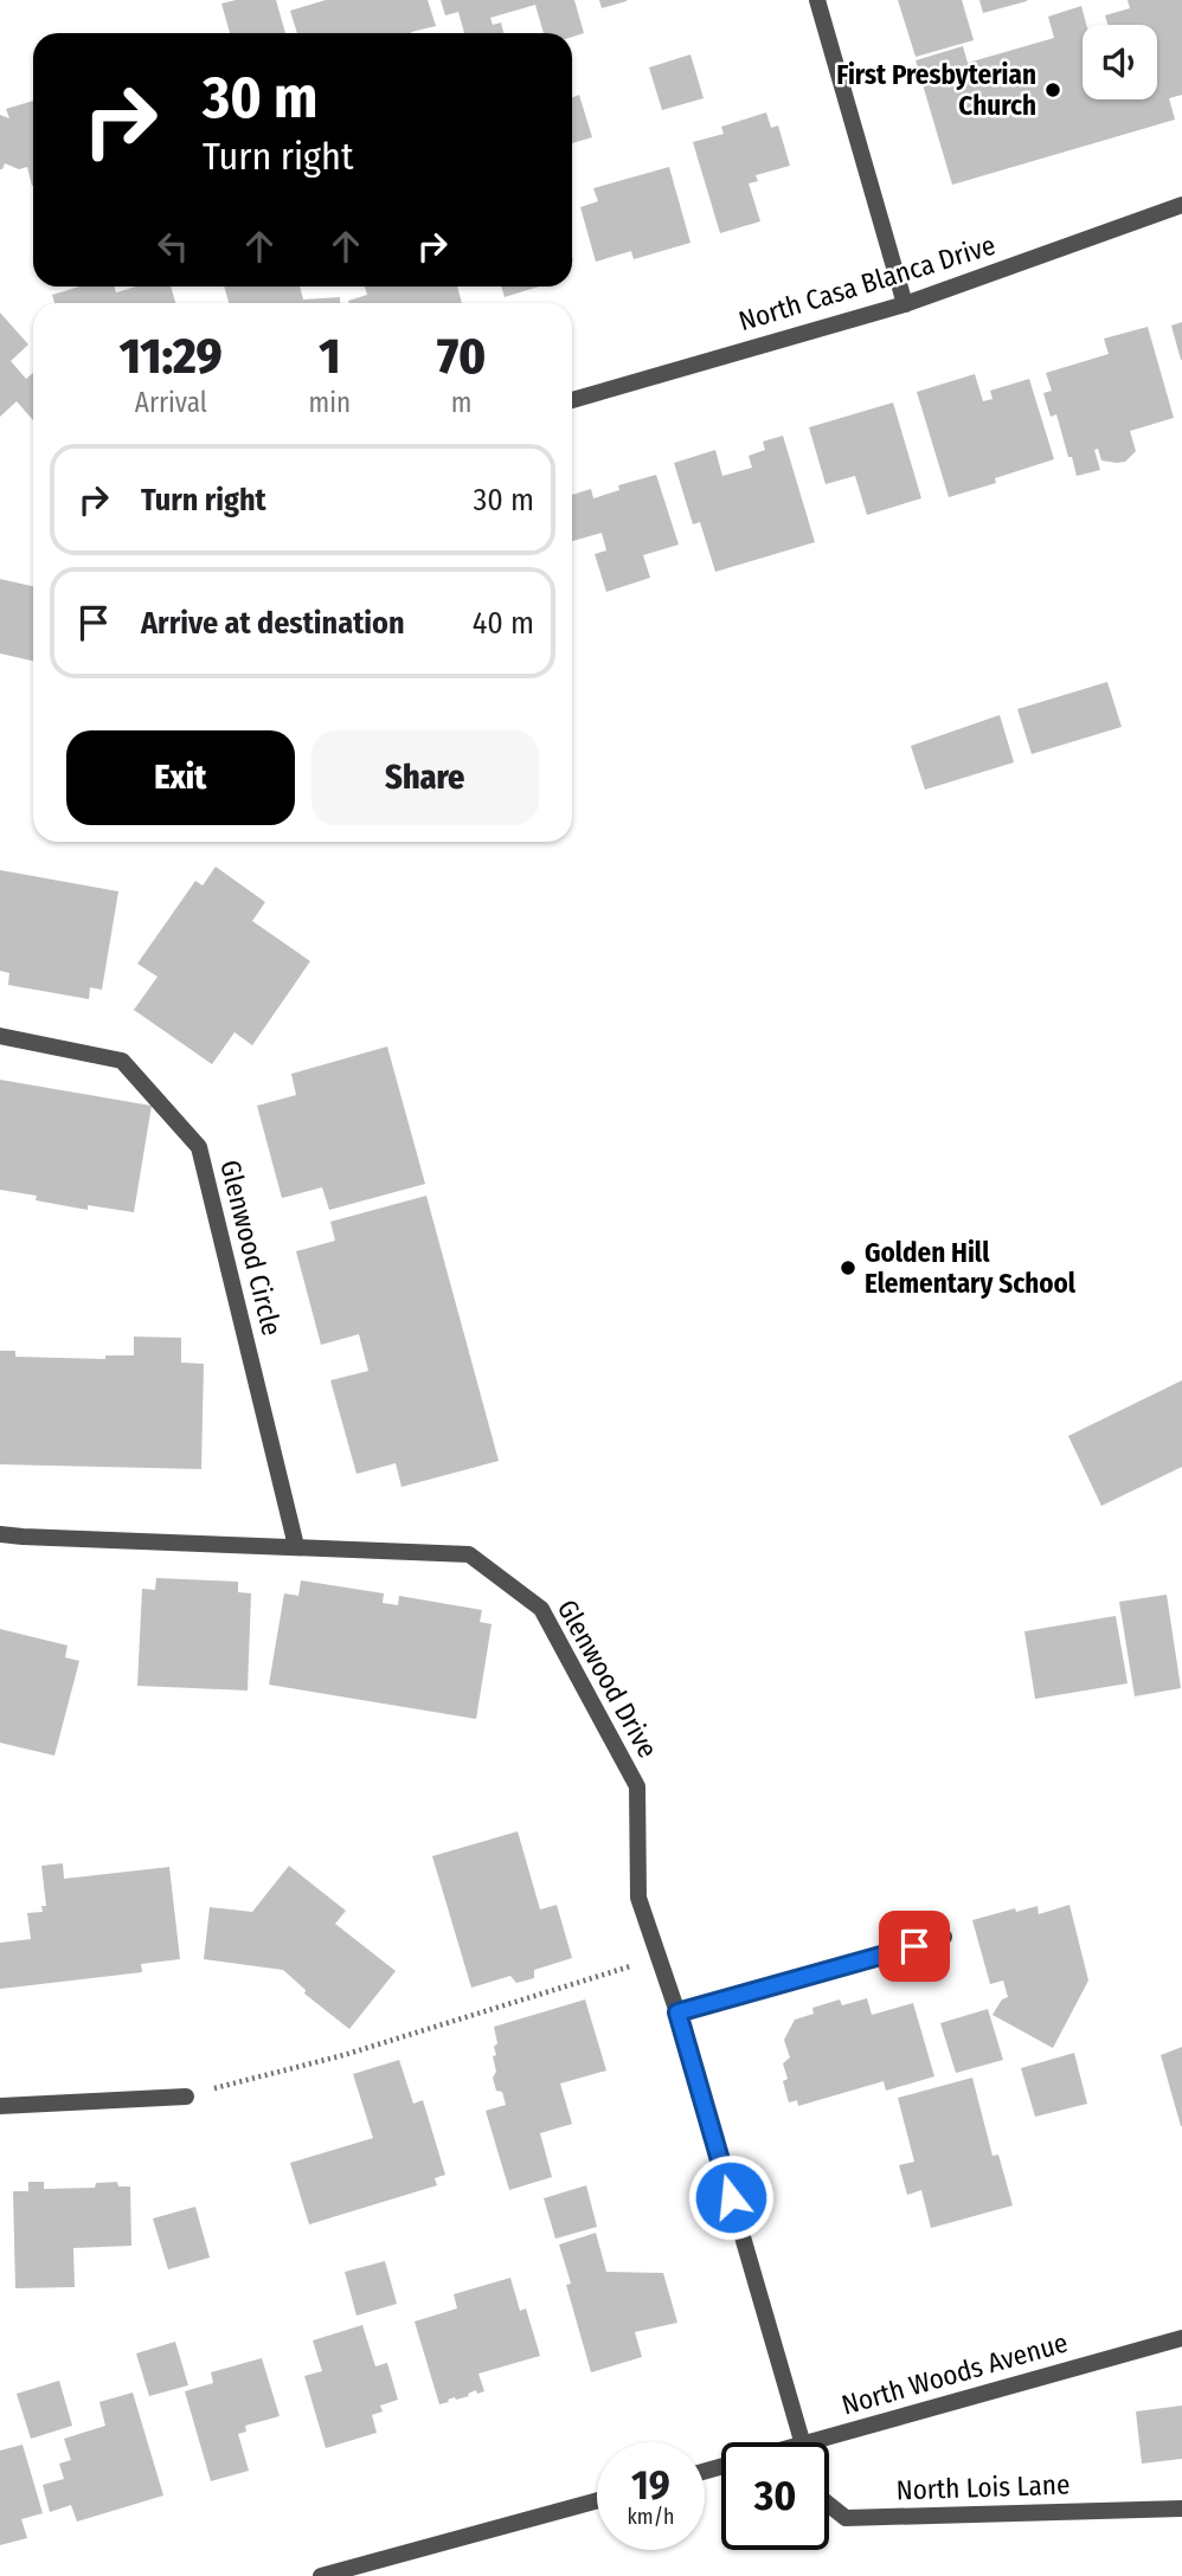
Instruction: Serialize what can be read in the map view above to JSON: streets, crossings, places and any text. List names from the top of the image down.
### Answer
{
  "streets": {
    "street": [
      "North Casa Blanca Drive",
      "Glenwood Circle",
      "Glenwood Drive",
      "North Woods Avenue",
      "North Lois Lane"
    ]
  },
  "crossings": [
    ["Glenwood Circle", "Glenwood Drive"]
  ],
  "places": ["First Presbyterian Church", "Golden Hill Elementary School"],
  "page": {
    "turn": ["30 m", "Turn right"],
    "eta": [
      "11:29",
      "Arrival",
      "1",
      "min",
      "70",
      "m"
    ],
    "list": [
      {
        "name": "Turn right",
        "value": "30 m"
      },
      {
        "name": "Arrive at destination",
        "value": "40 m"
      }
    ],
    "buttons": ["Exit", "Share"],
    "speed": "19 km/h",
    "limit": "30"
  }
}
